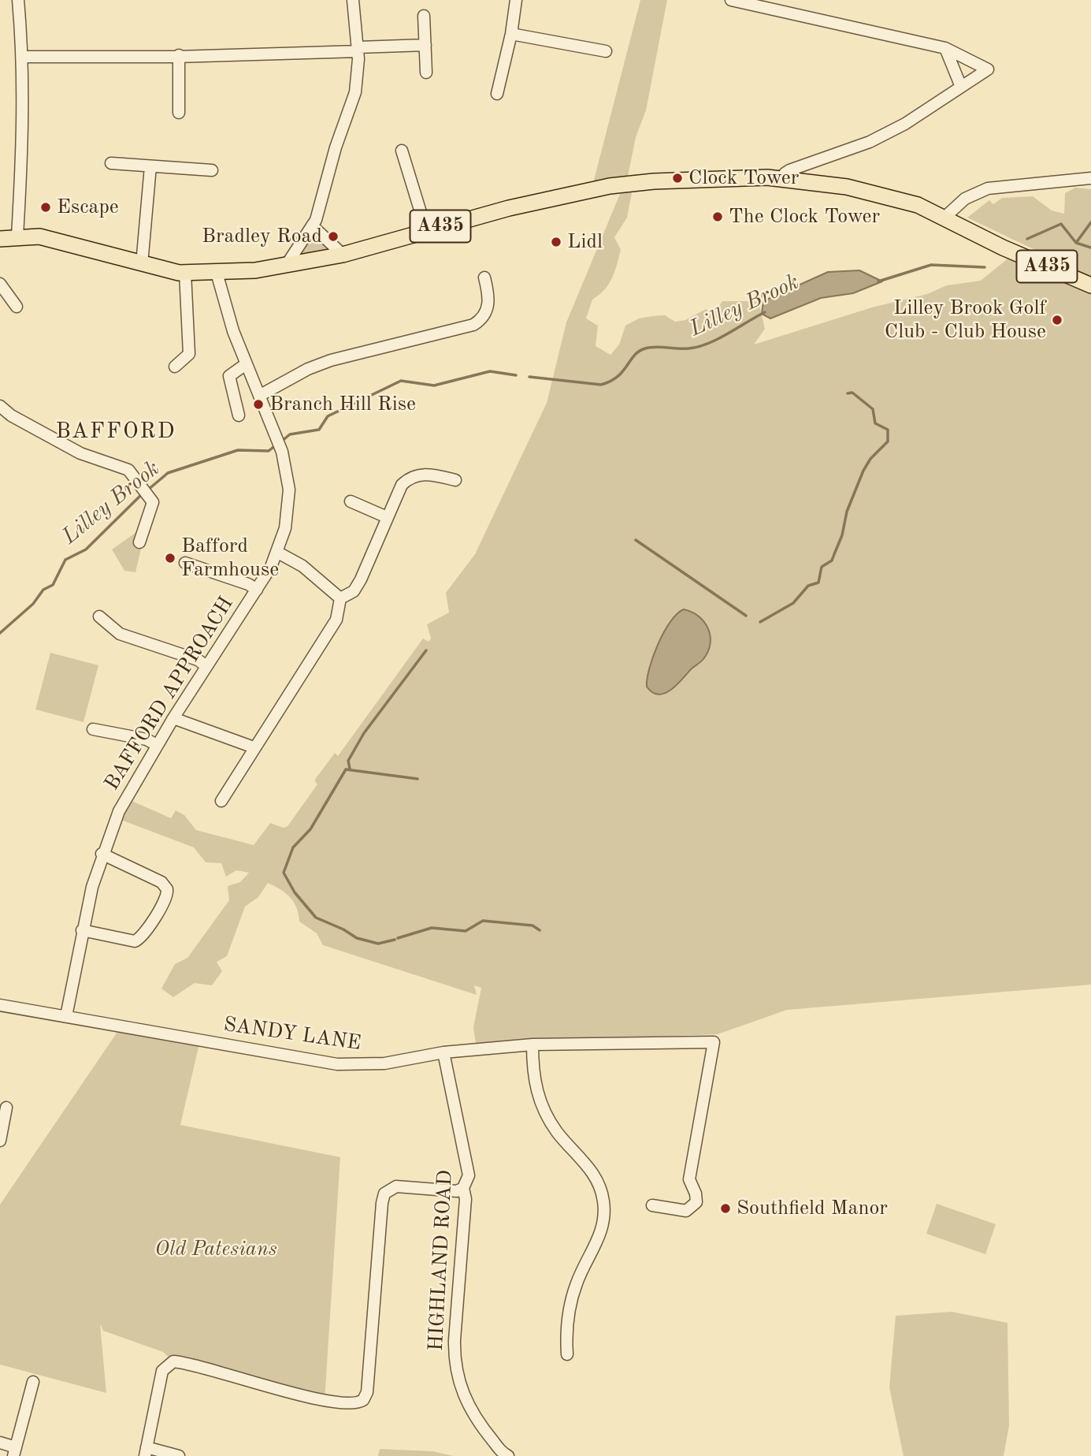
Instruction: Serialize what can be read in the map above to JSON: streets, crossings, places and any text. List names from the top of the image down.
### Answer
{
  "streets": {
    "main road": ["A435"],
    "street": ["BAFFORD APPROACH", "SANDY LANE", "HIGHLAND ROAD"]
  },
  "crossings": [
    ["A435", "BAFFORD APPROACH"],
    ["BAFFORD APPROACH", "SANDY LANE"],
    ["SANDY LANE", "HIGHLAND ROAD"]
  ],
  "districts": ["BAFFORD"],
  "water": ["Lilley Brook"],
  "parks": ["Old Patesians"],
  "places": [
    "Clock Tower",
    "Escape",
    "The Clock Tower",
    "Bradley Road",
    "Lidl",
    "Lilley Brook Golf Club - Club House",
    "Branch Hill Rise",
    "Bafford Farmhouse",
    "Southfield Manor"
  ]
}
